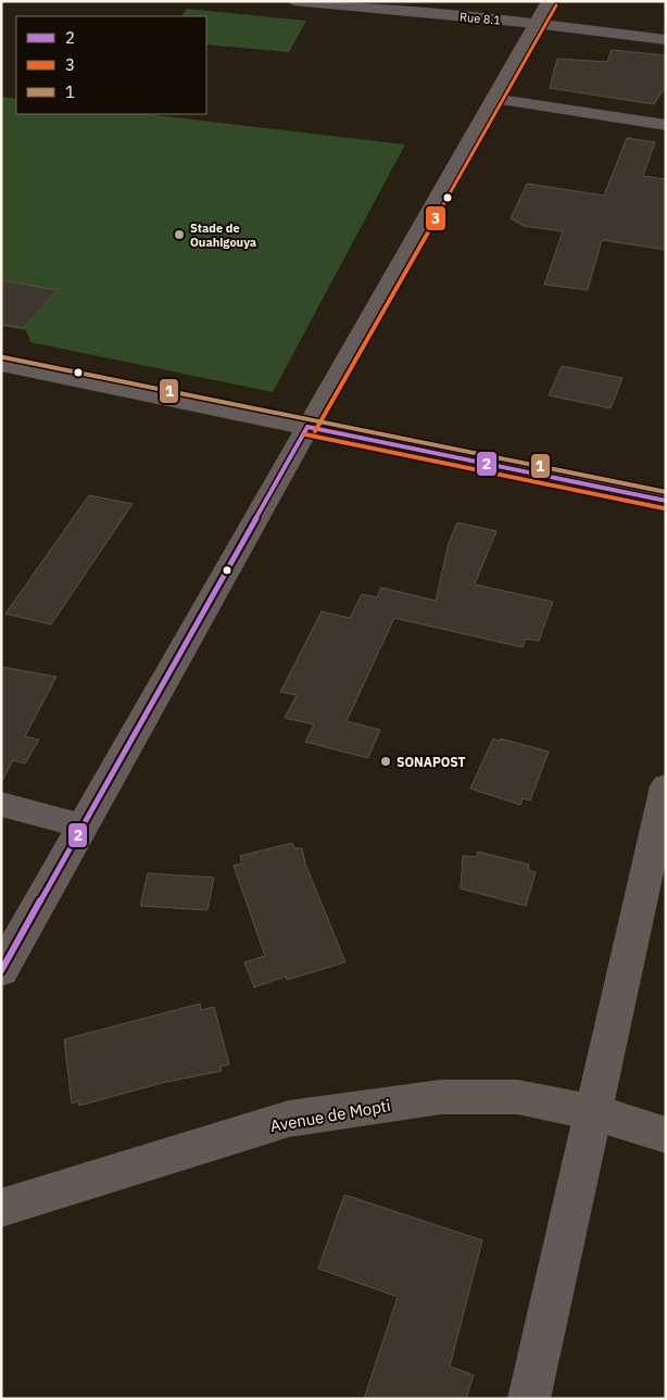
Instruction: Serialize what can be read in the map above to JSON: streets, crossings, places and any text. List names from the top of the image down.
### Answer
{
  "streets": {
    "main road": ["Avenue de Mopti"],
    "street": ["Rue 8.1"]
  },
  "places": ["Stade de Ouahigouya", "SONAPOST"],
  "lines": ["transit line 3", "transit line 1", "transit line 2"],
  "legend": ["2", "3", "1"]
}
